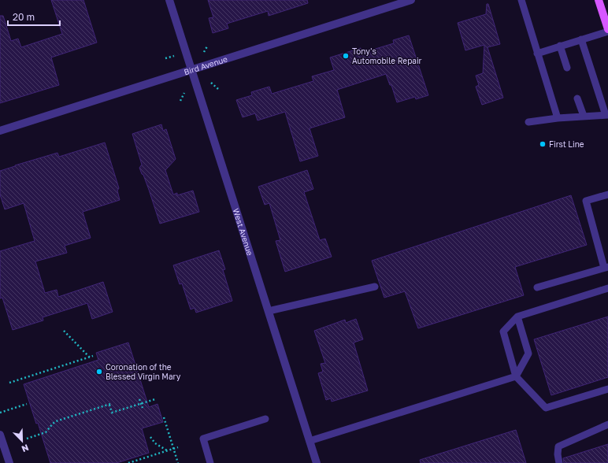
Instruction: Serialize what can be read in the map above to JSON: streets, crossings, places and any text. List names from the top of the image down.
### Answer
{
  "streets": {
    "street": ["Bird Avenue", "West Avenue"]
  },
  "crossings": [
    ["Bird Avenue", "West Avenue"]
  ],
  "places": ["Tony's Automobile Repair", "First Line", "Coronation of the Blessed Virgin Mary"],
  "scale_bar": "20 m",
  "north": "bottom right"
}
